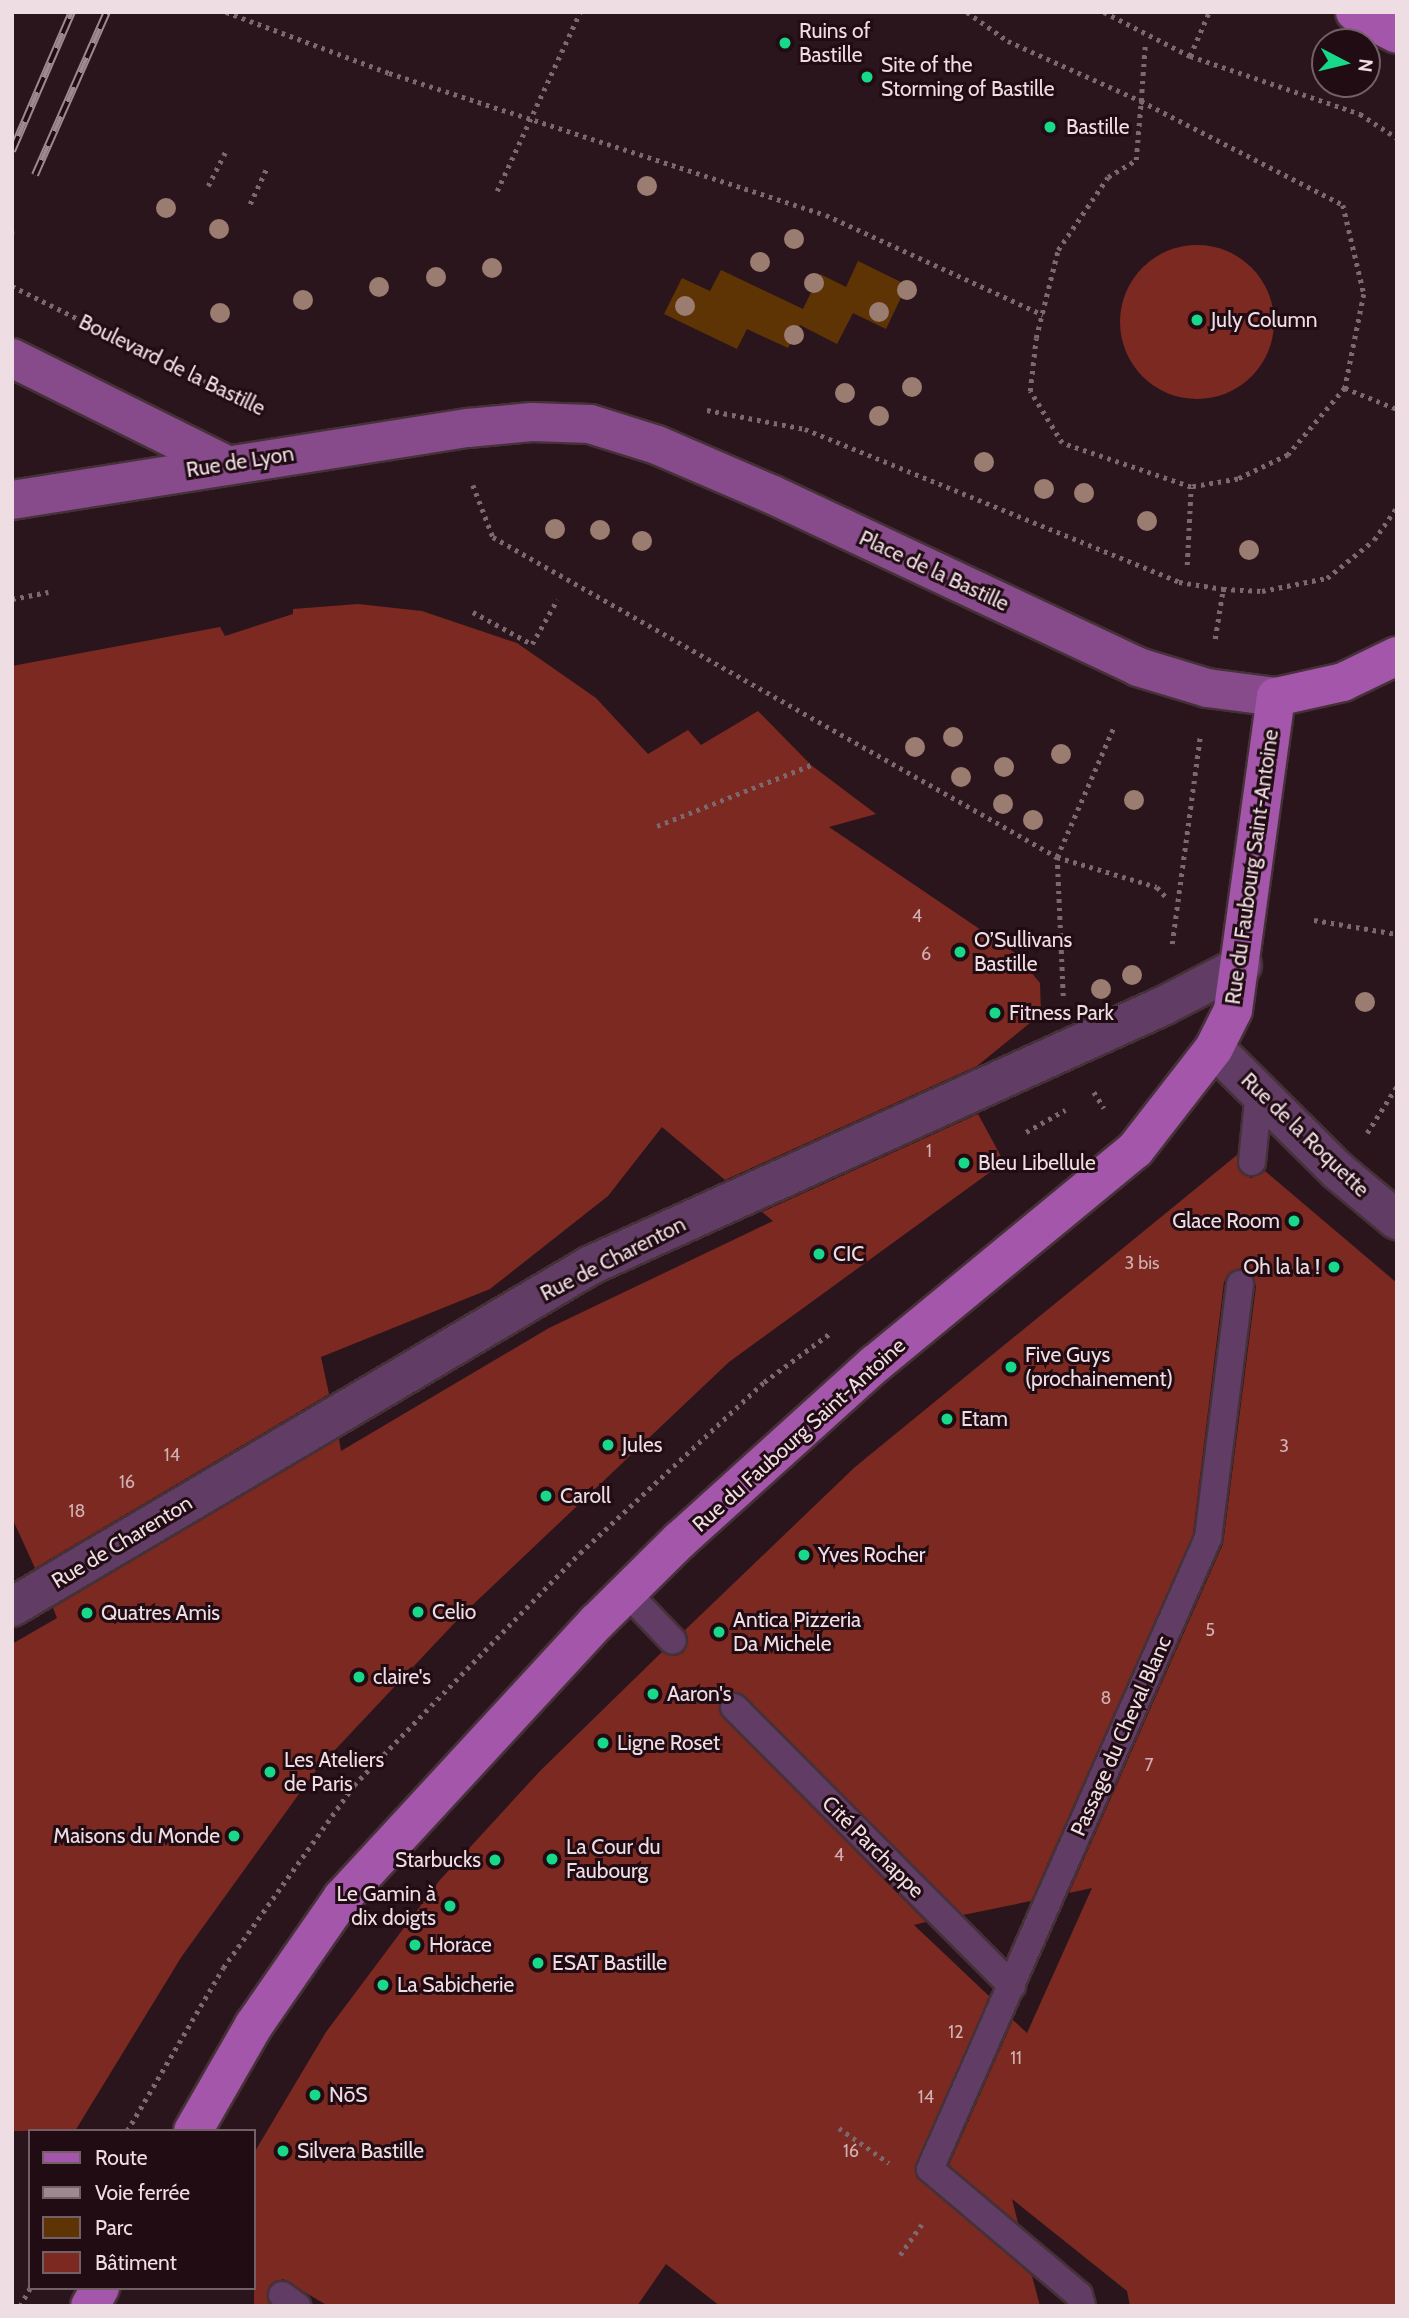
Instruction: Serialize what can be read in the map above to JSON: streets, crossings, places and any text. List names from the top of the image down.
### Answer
{
  "streets": {
    "main road": ["Rue de Lyon", "Place de la Bastille", "Rue du Faubourg Saint-Antoine"],
    "street": ["Rue de la Roquette", "Rue de Charenton"],
    "lane": ["Passage du Cheval Blanc", "Cité Parchappe"],
    "path": ["Boulevard de la Bastille"]
  },
  "crossings": [
    ["Rue de Lyon", "Place de la Bastille"],
    ["Place de la Bastille", "Rue du Faubourg Saint-Antoine"],
    ["Rue du Faubourg Saint-Antoine", "Rue de la Roquette"],
    ["Rue du Faubourg Saint-Antoine", "Rue de Charenton"],
    ["Passage du Cheval Blanc", "Cité Parchappe"]
  ],
  "places": [
    "Ruins of Bastille",
    "Site of the Storming of Bastille",
    "Bastille",
    "July Column",
    "O’Sullivans Bastille",
    "Fitness Park",
    "Bleu Libellule",
    "Glace Room",
    "CIC",
    "Oh la la !",
    "Five Guys (prochainement)",
    "Etam",
    "Jules",
    "Caroll",
    "Yves Rocher",
    "Celio",
    "Quatres Amis",
    "Antica Pizzeria Da Michele",
    "claire's",
    "Aaron's",
    "Ligne Roset",
    "Les Ateliers de Paris",
    "Maisons du Monde",
    "La Cour du Faubourg",
    "Starbucks",
    "Le Gamin à dix doigts",
    "Horace",
    "ESAT Bastille",
    "La Sabicherie",
    "NōS",
    "Silvera Bastille"
  ],
  "house_numbers": [
    "4",
    "6",
    "1",
    "3 bis",
    "3",
    "14",
    "16",
    "18",
    "5",
    "8",
    "7",
    "4",
    "12",
    "11",
    "14",
    "16"
  ],
  "legend": [
    "Route",
    "Voie ferrée",
    "Parc",
    "Bâtiment"
  ],
  "north": "right"
}
